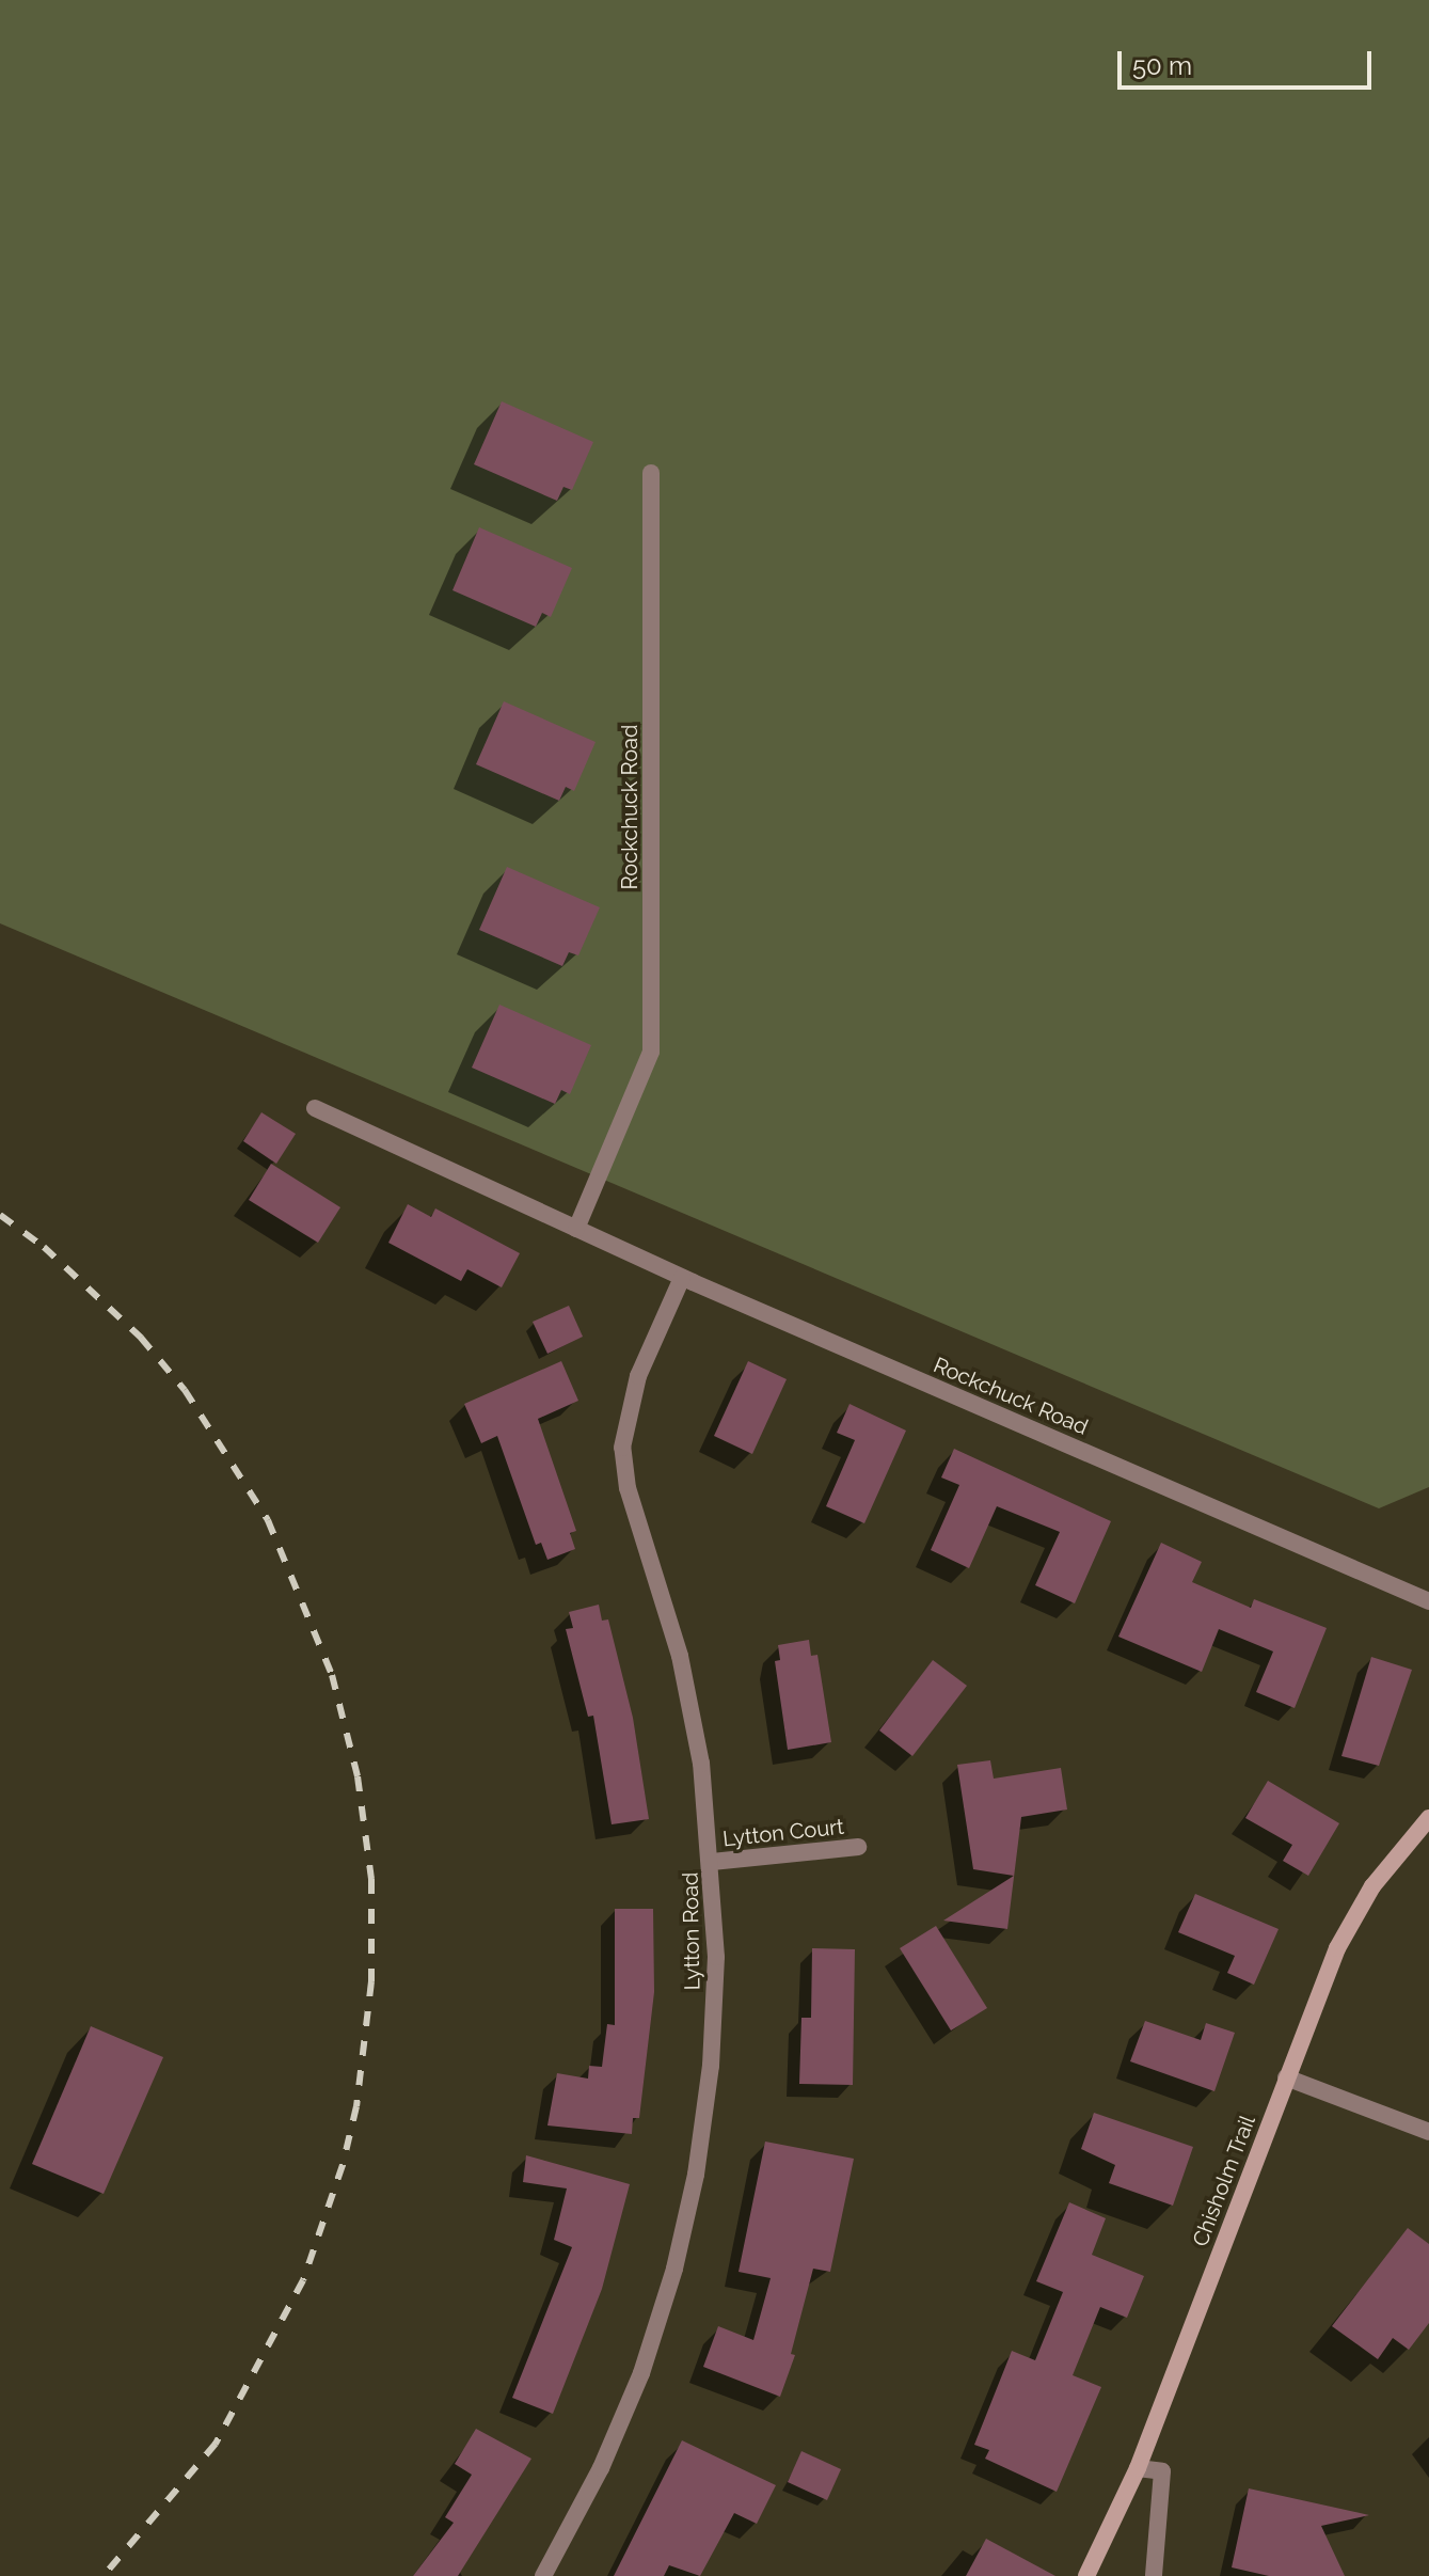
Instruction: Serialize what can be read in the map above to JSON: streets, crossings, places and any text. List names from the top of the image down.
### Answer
{
  "streets": {
    "street": [
      "Rockchuck Road",
      "Lytton Court",
      "Lytton Road",
      "Chisholm Trail"
    ]
  },
  "crossings": [
    ["Rockchuck Road", "Lytton Road"],
    ["Lytton Court", "Lytton Road"]
  ],
  "scale_bar": "50 m"
}
